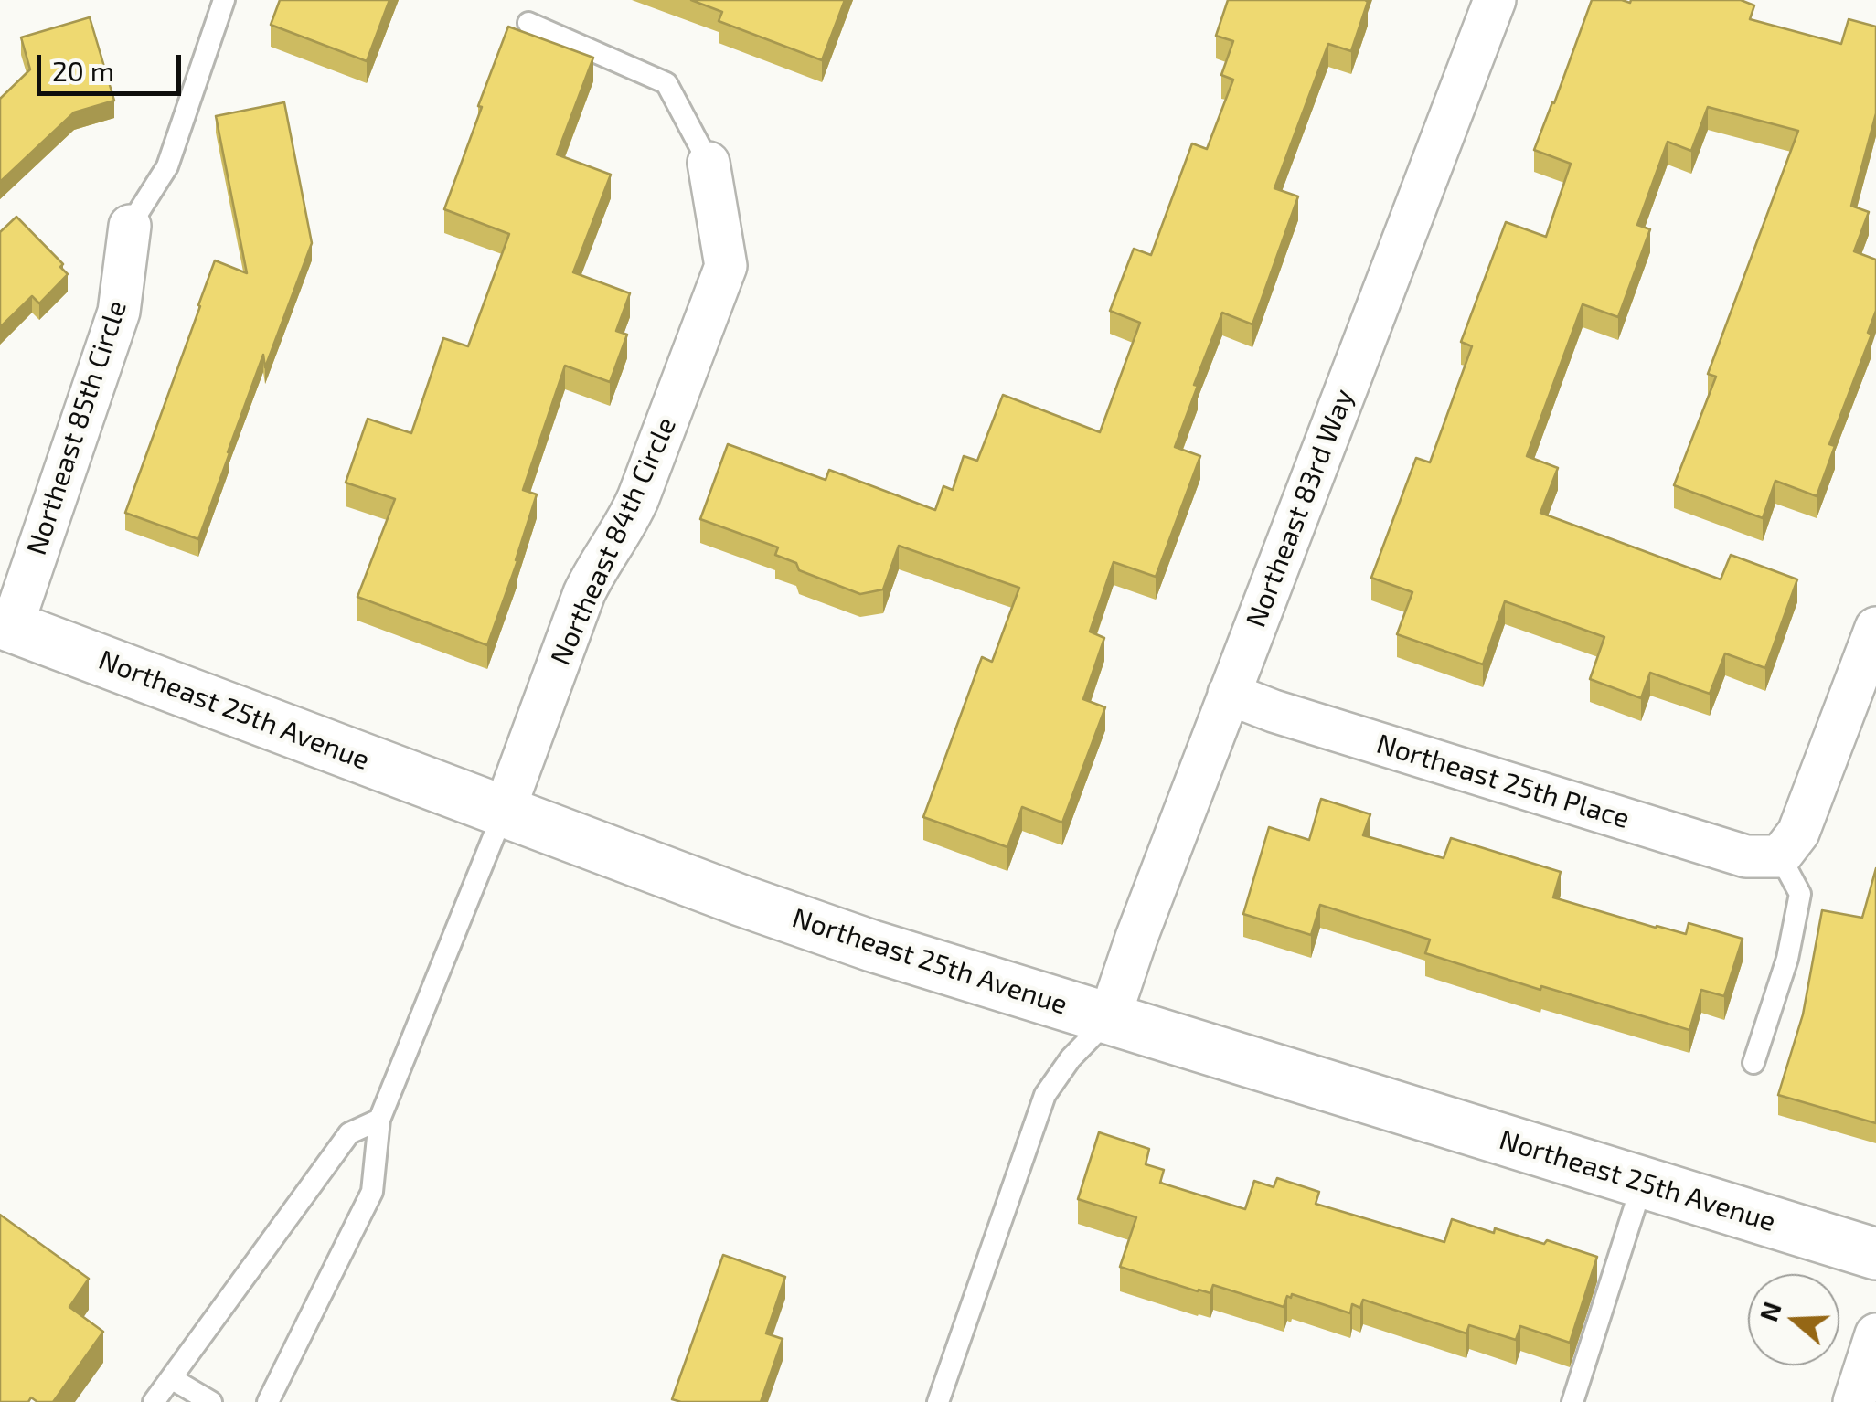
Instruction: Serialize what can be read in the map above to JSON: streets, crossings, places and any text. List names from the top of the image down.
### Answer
{
  "streets": {
    "street": [
      "Northeast 85th Circle",
      "Northeast 83rd Way",
      "Northeast 84th Circle",
      "Northeast 25th Avenue",
      "Northeast 25th Place"
    ]
  },
  "crossings": [
    ["Northeast 85th Circle", "Northeast 25th Avenue"],
    ["Northeast 83rd Way", "Northeast 25th Avenue"],
    ["Northeast 83rd Way", "Northeast 25th Place"],
    ["Northeast 84th Circle", "Northeast 25th Avenue"]
  ],
  "scale_bar": "20 m",
  "north": "left"
}
